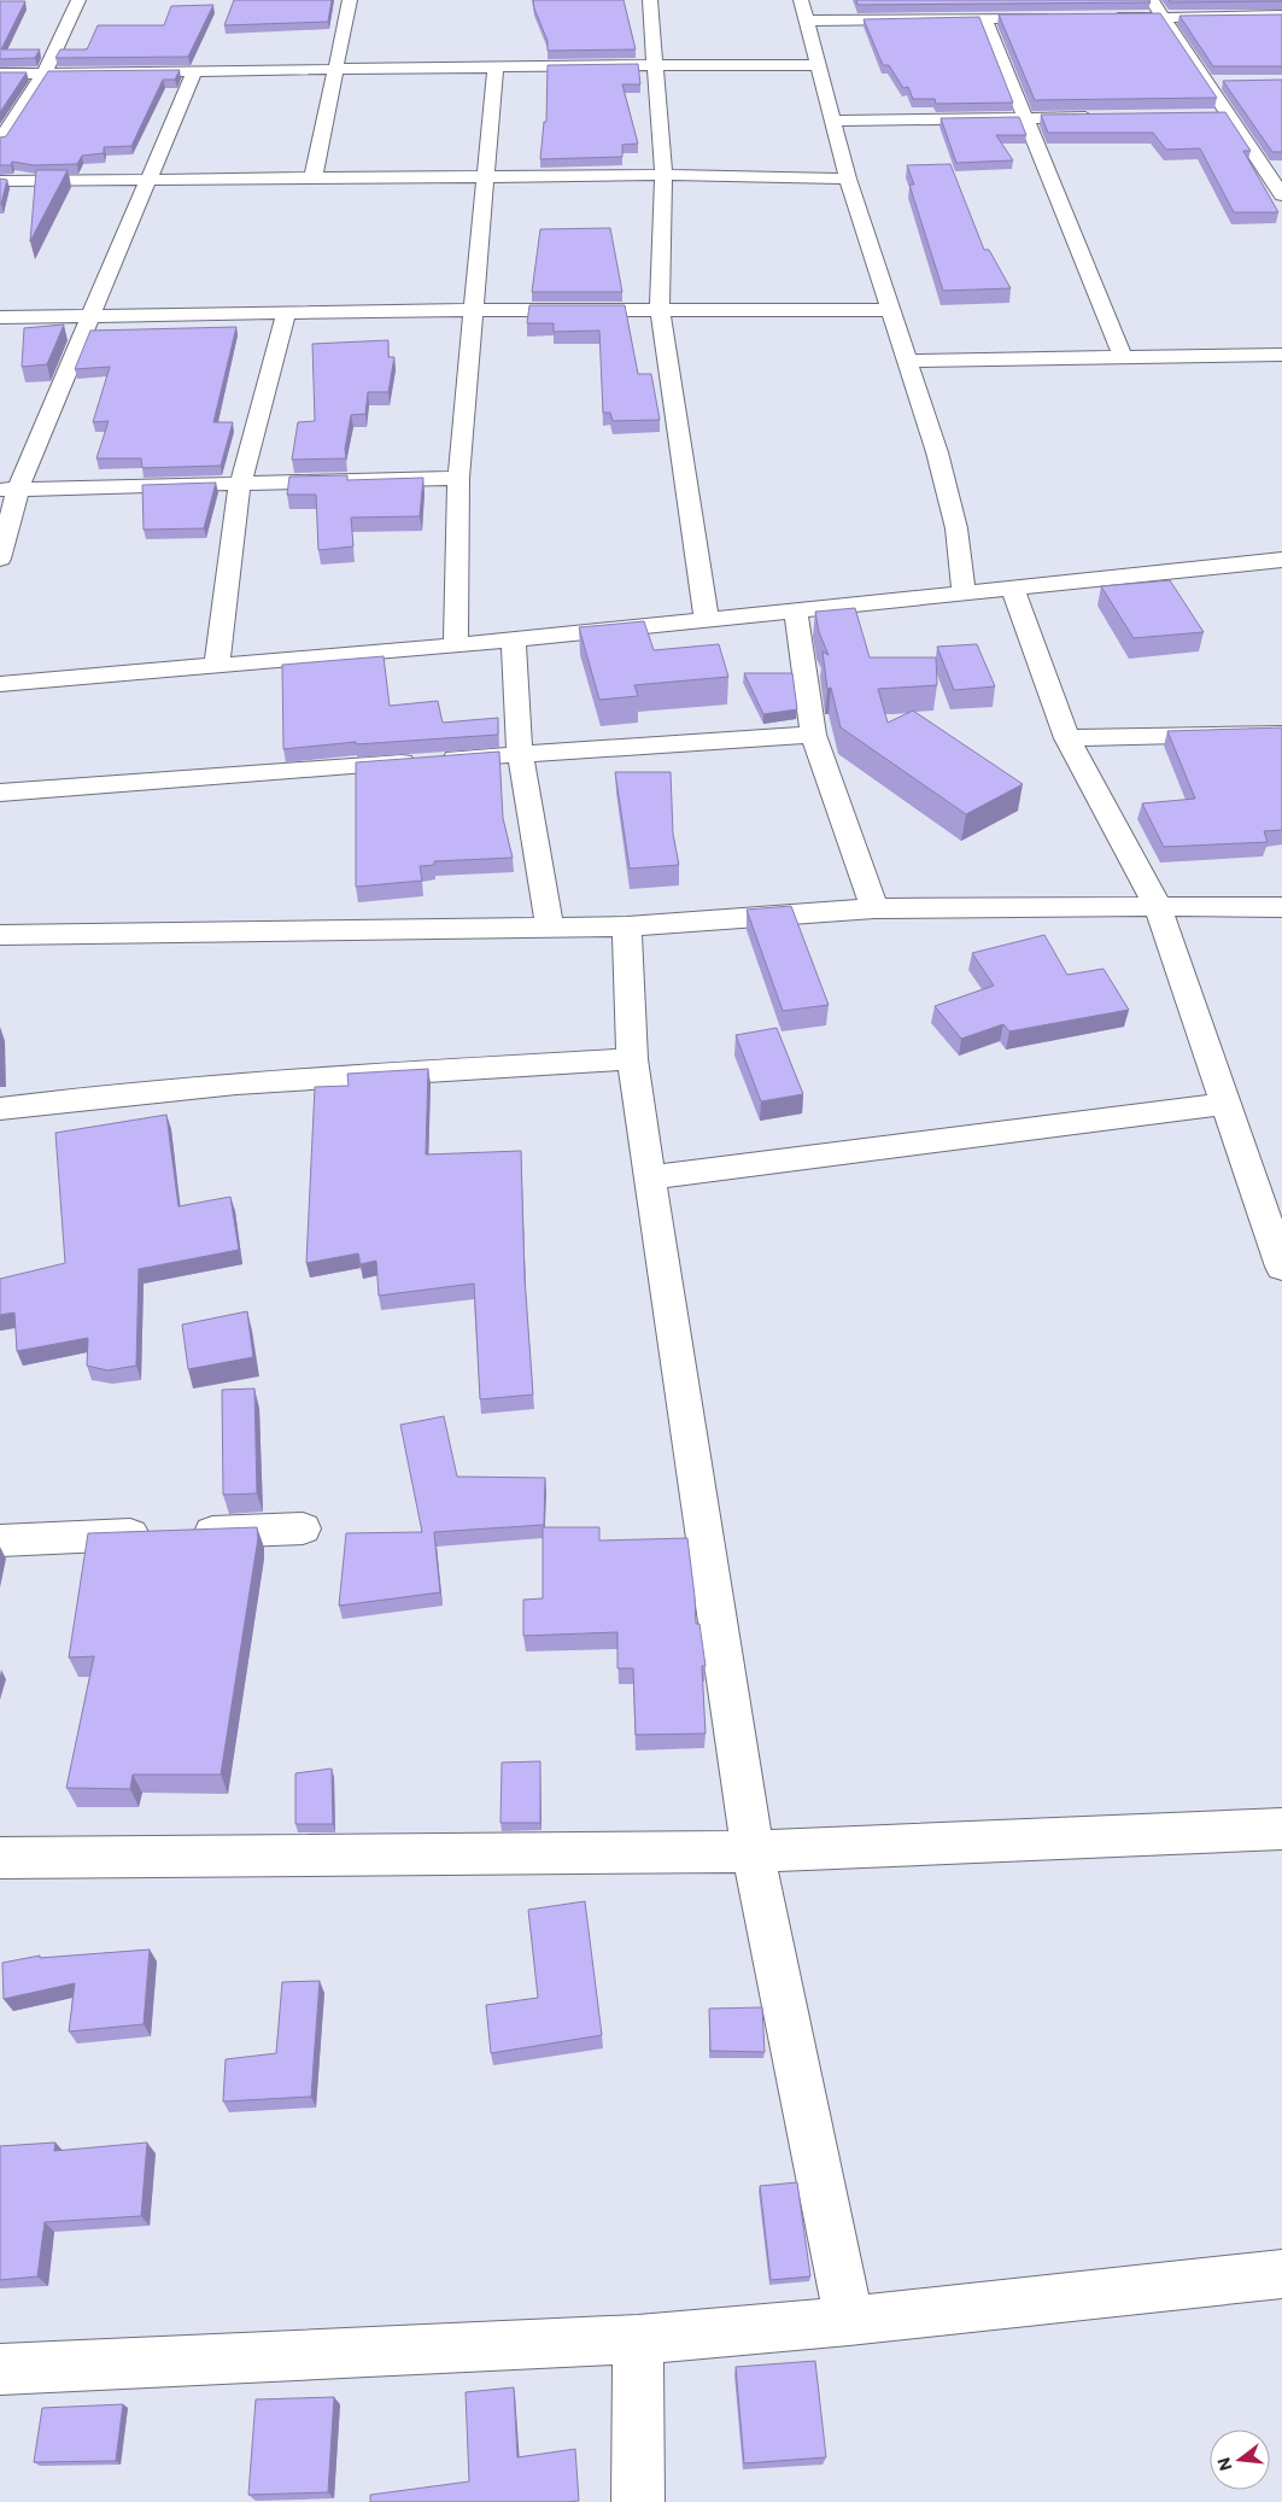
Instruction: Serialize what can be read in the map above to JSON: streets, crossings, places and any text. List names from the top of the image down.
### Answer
{
  "north": "left"
}
